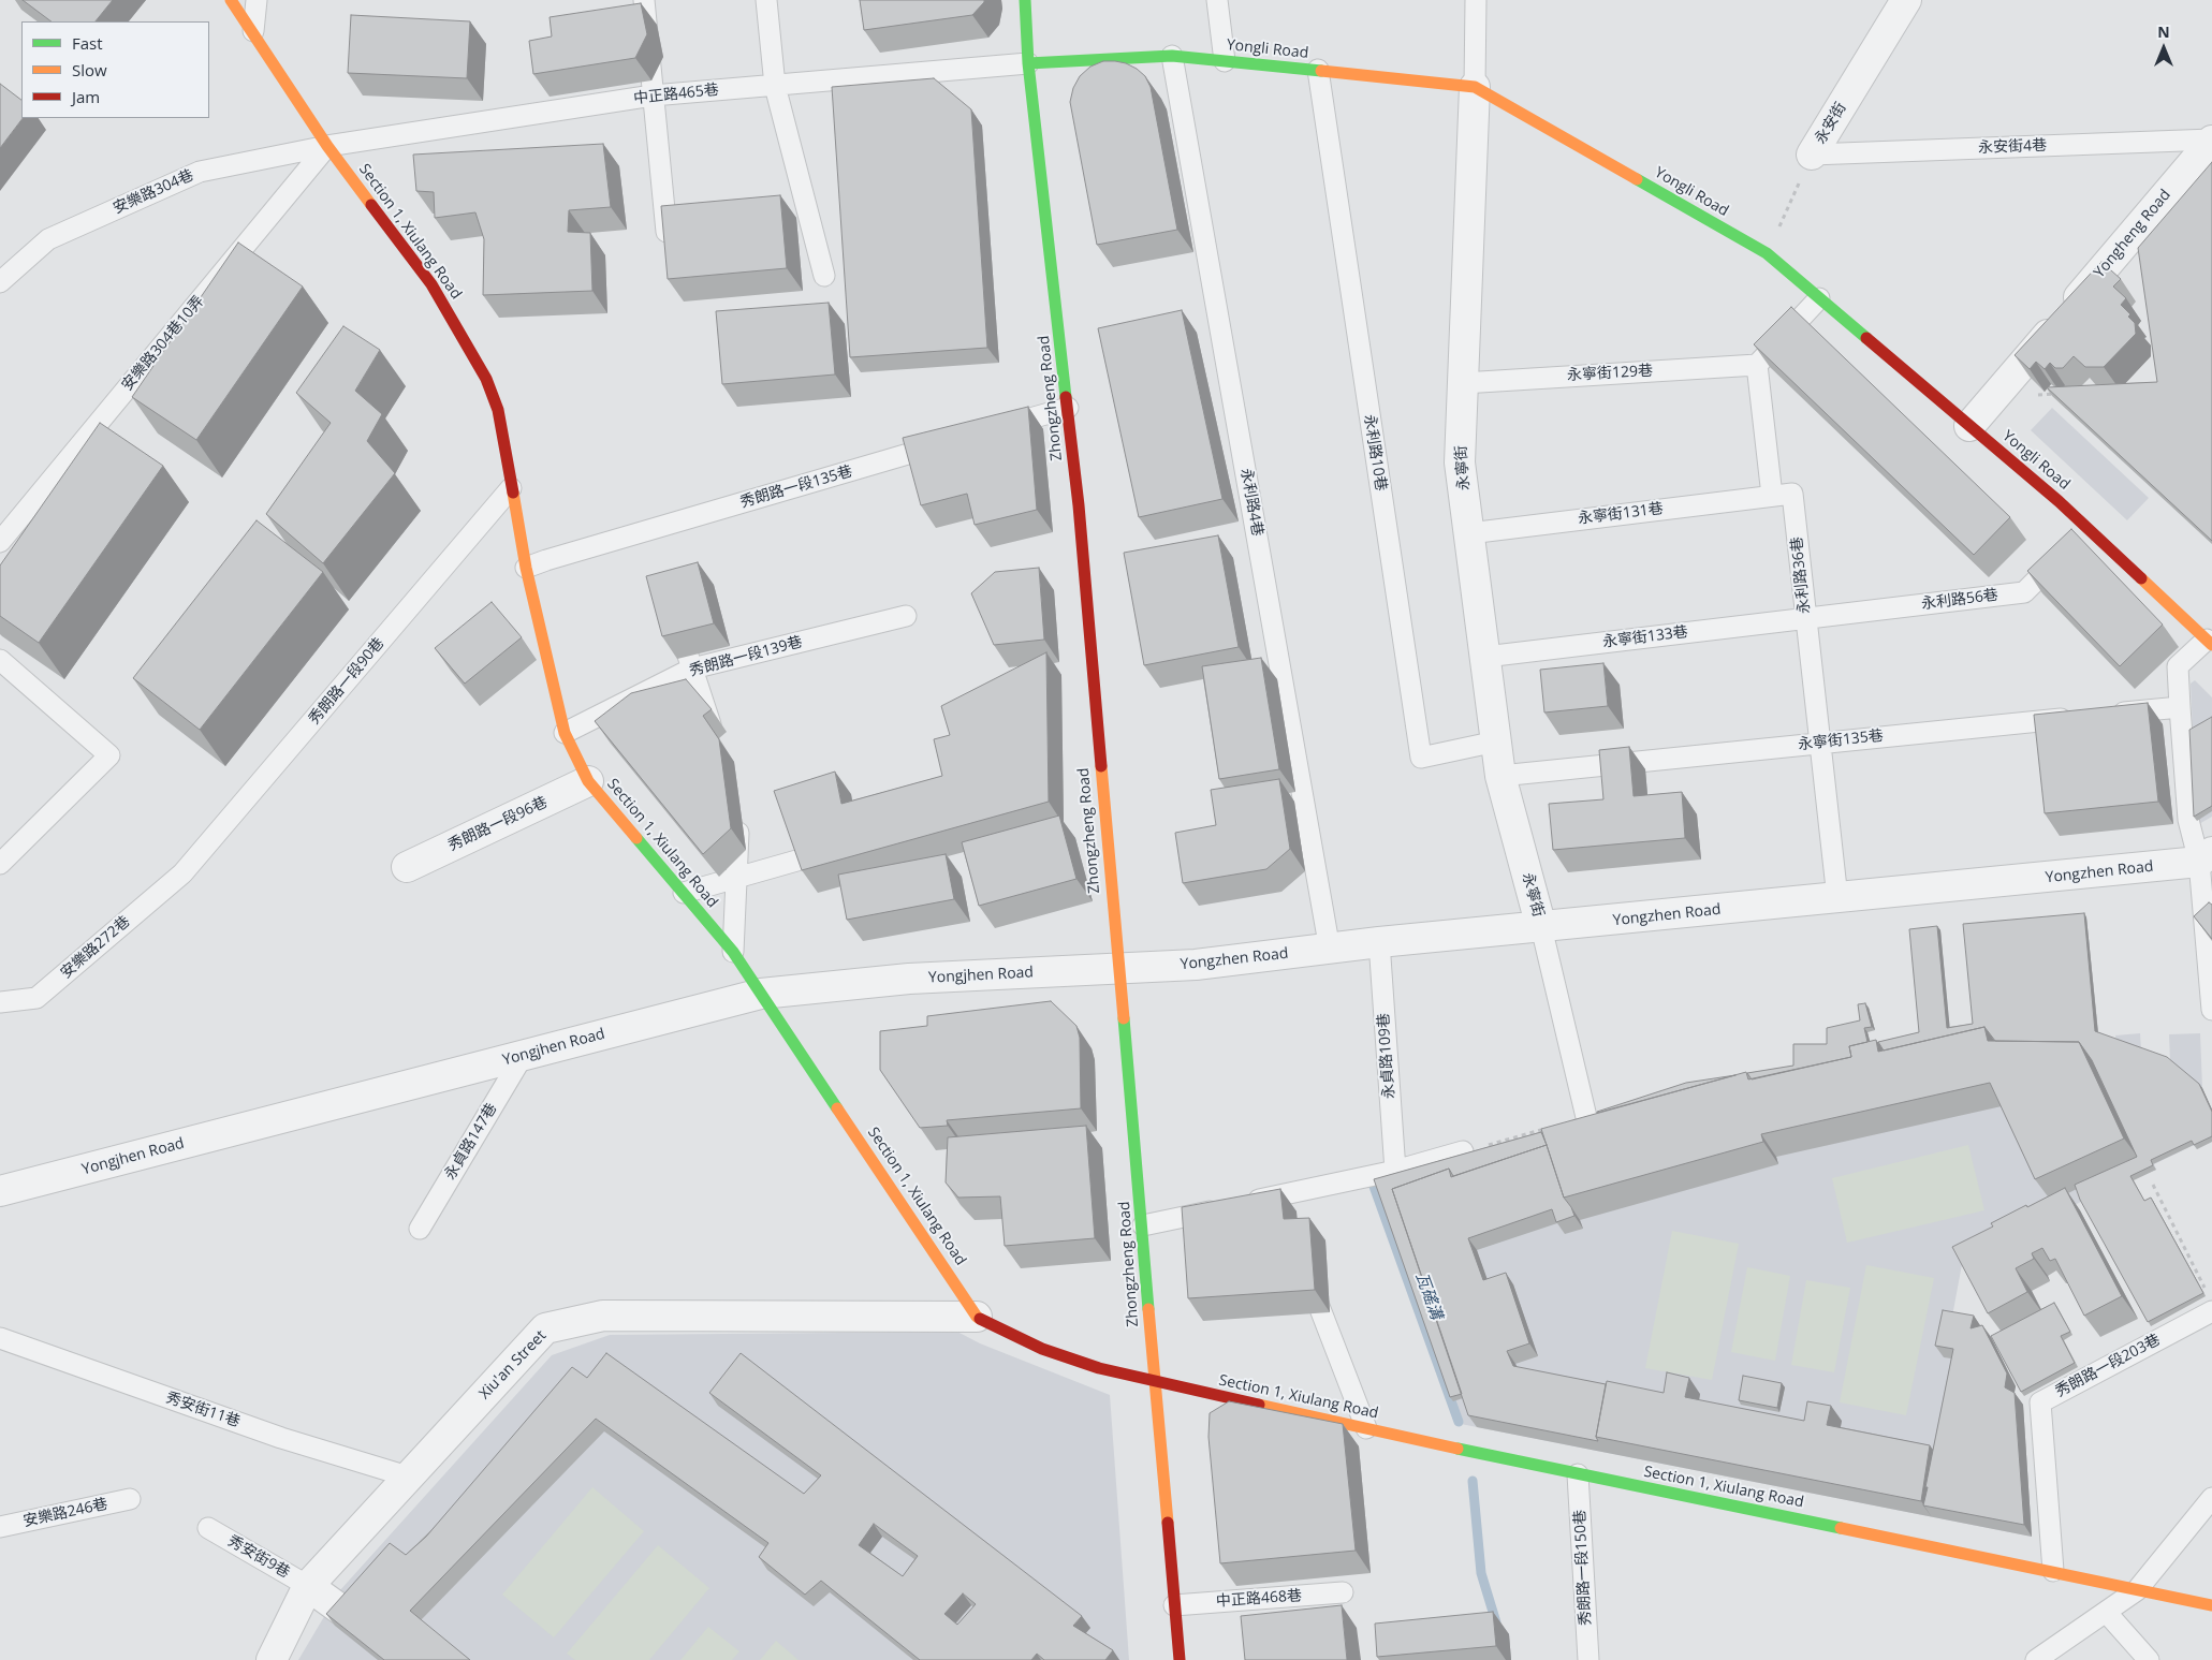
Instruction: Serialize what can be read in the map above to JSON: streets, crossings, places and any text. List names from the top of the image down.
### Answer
{
  "streets": {
    "street": [
      "Yongli Road",
      "永安街",
      "Section 1, Xiulang Road",
      "Yongheng Road",
      "Zhongzheng Road",
      "永寧街",
      "秀朗路一段96巷",
      "Yongzhen Road",
      "Yongjhen Road",
      "Xiu'an Street"
    ],
    "lane": [
      "中正路465巷",
      "永安街4巷",
      "安樂路304巷",
      "安樂路304巷10弄",
      "永寧街129巷",
      "永利路10巷",
      "秀朗路一段135巷",
      "永利路4巷",
      "永寧街131巷",
      "永利路36巷",
      "永利路56巷",
      "永寧街133巷",
      "秀朗路一段139巷",
      "秀朗路一段90巷",
      "永寧街135巷",
      "安樂路272巷",
      "永貞路109巷",
      "永貞路147巷",
      "秀朗路一段203巷",
      "秀安街11巷",
      "安樂路246巷",
      "秀安街9巷",
      "秀朗路一段150巷",
      "中正路468巷"
    ]
  },
  "crossings": [
    ["Yongli Road", "中正路465巷"],
    ["Yongli Road", "永安街"],
    ["Yongli Road", "Yongheng Road"],
    ["Yongli Road", "Zhongzheng Road"],
    ["Yongli Road", "永利路10巷"],
    ["Yongli Road", "永寧街"],
    ["Yongli Road", "永利路4巷"],
    ["Yongli Road", "永利路56巷"],
    ["中正路465巷", "安樂路304巷"],
    ["中正路465巷", "Section 1, Xiulang Road"],
    ["中正路465巷", "安樂路304巷10弄"],
    ["中正路465巷", "Zhongzheng Road"],
    ["永安街", "永安街4巷"],
    ["永安街4巷", "Yongheng Road"],
    ["安樂路304巷", "Section 1, Xiulang Road"],
    ["安樂路304巷", "安樂路304巷10弄"],
    ["Section 1, Xiulang Road", "安樂路304巷10弄"],
    ["Section 1, Xiulang Road", "Zhongzheng Road"],
    ["Section 1, Xiulang Road", "秀朗路一段135巷"],
    ["Section 1, Xiulang Road", "秀朗路一段139巷"],
    ["Section 1, Xiulang Road", "秀朗路一段90巷"],
    ["Section 1, Xiulang Road", "秀朗路一段96巷"],
    ["Section 1, Xiulang Road", "Yongjhen Road"],
    ["Section 1, Xiulang Road", "Xiu'an Street"],
    ["Section 1, Xiulang Road", "秀朗路一段203巷"],
    ["Section 1, Xiulang Road", "秀朗路一段150巷"],
    ["永寧街129巷", "永寧街"],
    ["Zhongzheng Road", "Yongzhen Road"],
    ["Zhongzheng Road", "Yongjhen Road"],
    ["Zhongzheng Road", "中正路468巷"],
    ["永利路10巷", "永寧街"],
    ["永寧街", "永寧街131巷"],
    ["永寧街", "永寧街133巷"],
    ["永寧街", "永寧街135巷"],
    ["永寧街", "Yongzhen Road"],
    ["永利路4巷", "Yongzhen Road"],
    ["永寧街131巷", "永利路36巷"],
    ["永利路36巷", "永利路56巷"],
    ["永利路36巷", "永寧街133巷"],
    ["永利路36巷", "永寧街135巷"],
    ["永利路36巷", "Yongzhen Road"],
    ["永利路56巷", "永寧街133巷"],
    ["秀朗路一段90巷", "安樂路272巷"],
    ["Yongzhen Road", "Yongjhen Road"],
    ["Yongzhen Road", "永貞路109巷"],
    ["Yongjhen Road", "永貞路147巷"],
    ["Xiu'an Street", "秀安街11巷"],
    ["Xiu'an Street", "秀安街9巷"]
  ],
  "water": ["瓦磘溝"],
  "legend": ["Fast", "Slow", "Jam"],
  "north": "top"
}
